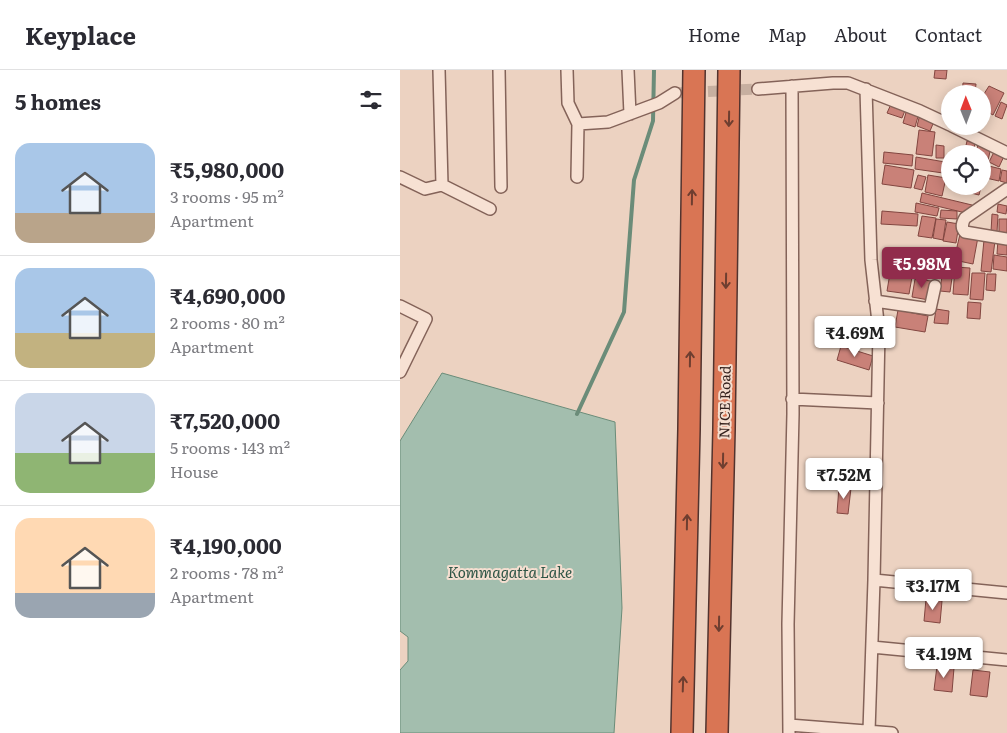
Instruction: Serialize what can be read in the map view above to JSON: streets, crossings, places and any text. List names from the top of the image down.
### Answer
{
  "streets": {
    "highway": ["NICE Road"]
  },
  "water": ["Kommagatta Lake"],
  "north": "top",
  "page": {
    "header": "Keyplace",
    "nav": [
      "Home",
      "Map",
      "About",
      "Contact"
    ],
    "heading": "5 homes",
    "list": [
      {
        "name": "₹5,980,000",
        "note": "3 rooms · 95 m² · Apartment"
      },
      {
        "name": "₹4,690,000",
        "note": "2 rooms · 80 m² · Apartment"
      },
      {
        "name": "₹7,520,000",
        "note": "5 rooms · 143 m² · House"
      },
      {
        "name": "₹4,190,000",
        "note": "2 rooms · 78 m² · Apartment"
      }
    ],
    "price": [
      "₹5.98M",
      "₹4.69M",
      "₹7.52M",
      "₹3.17M",
      "₹4.19M"
    ]
  }
}
